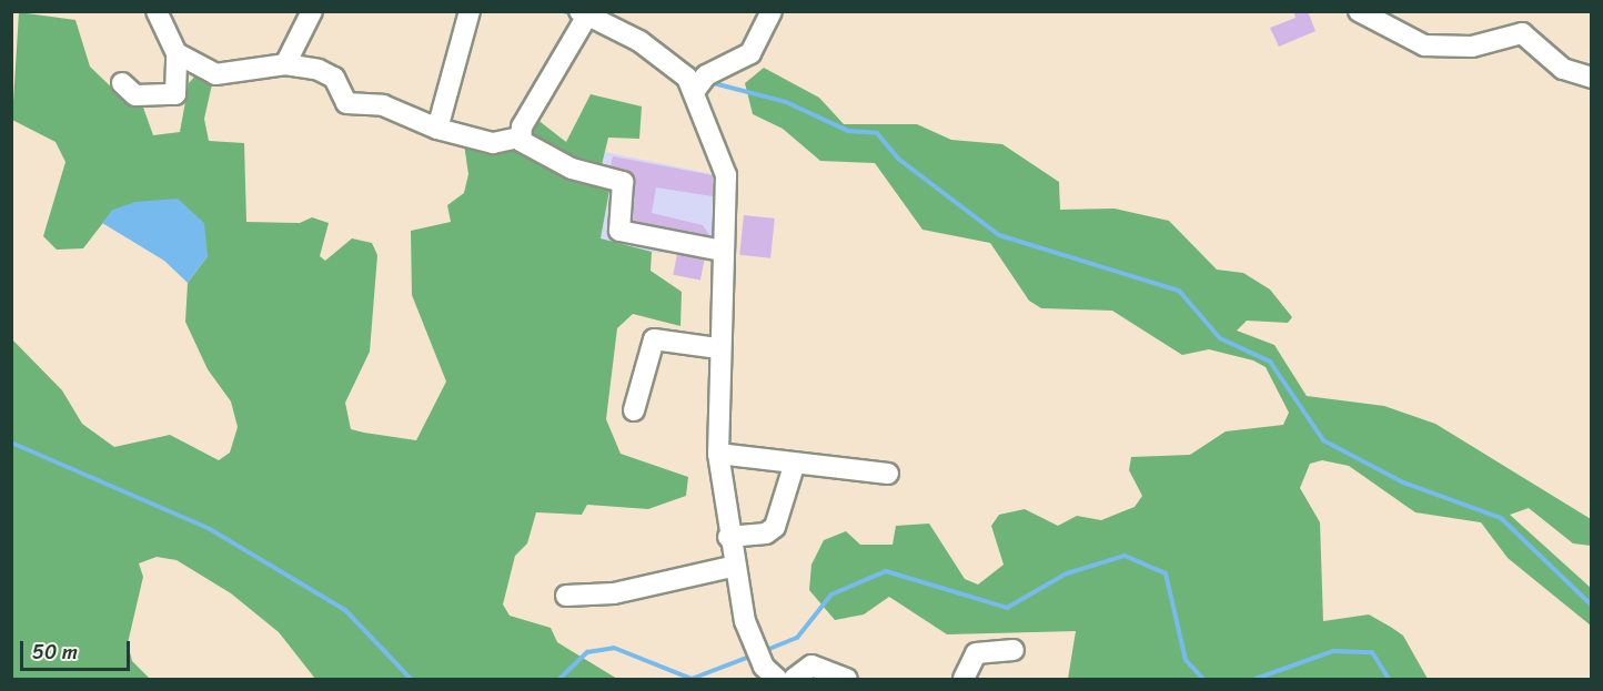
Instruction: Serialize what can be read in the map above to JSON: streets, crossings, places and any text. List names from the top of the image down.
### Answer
{
  "scale_bar": "50 m"
}
